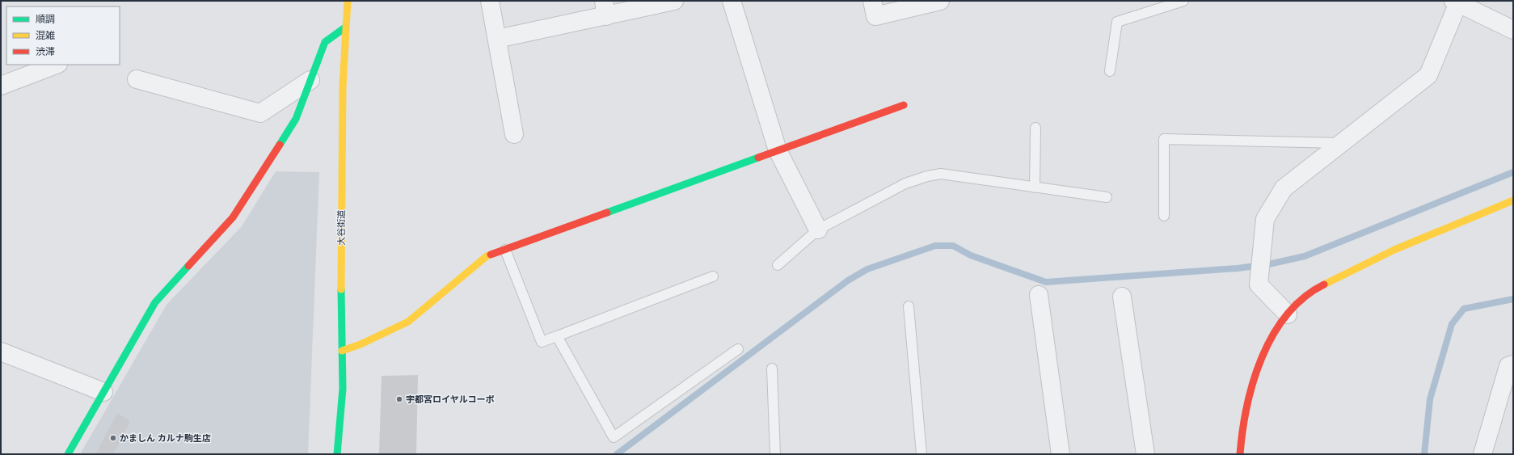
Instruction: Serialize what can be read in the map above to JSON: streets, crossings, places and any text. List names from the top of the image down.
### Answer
{
  "streets": {
    "street": ["大谷街道"]
  },
  "places": ["宇都宮ロイヤルコーポ", "かましん カルナ駒生店"],
  "legend": ["順調", "混雑", "渋滞"]
}
